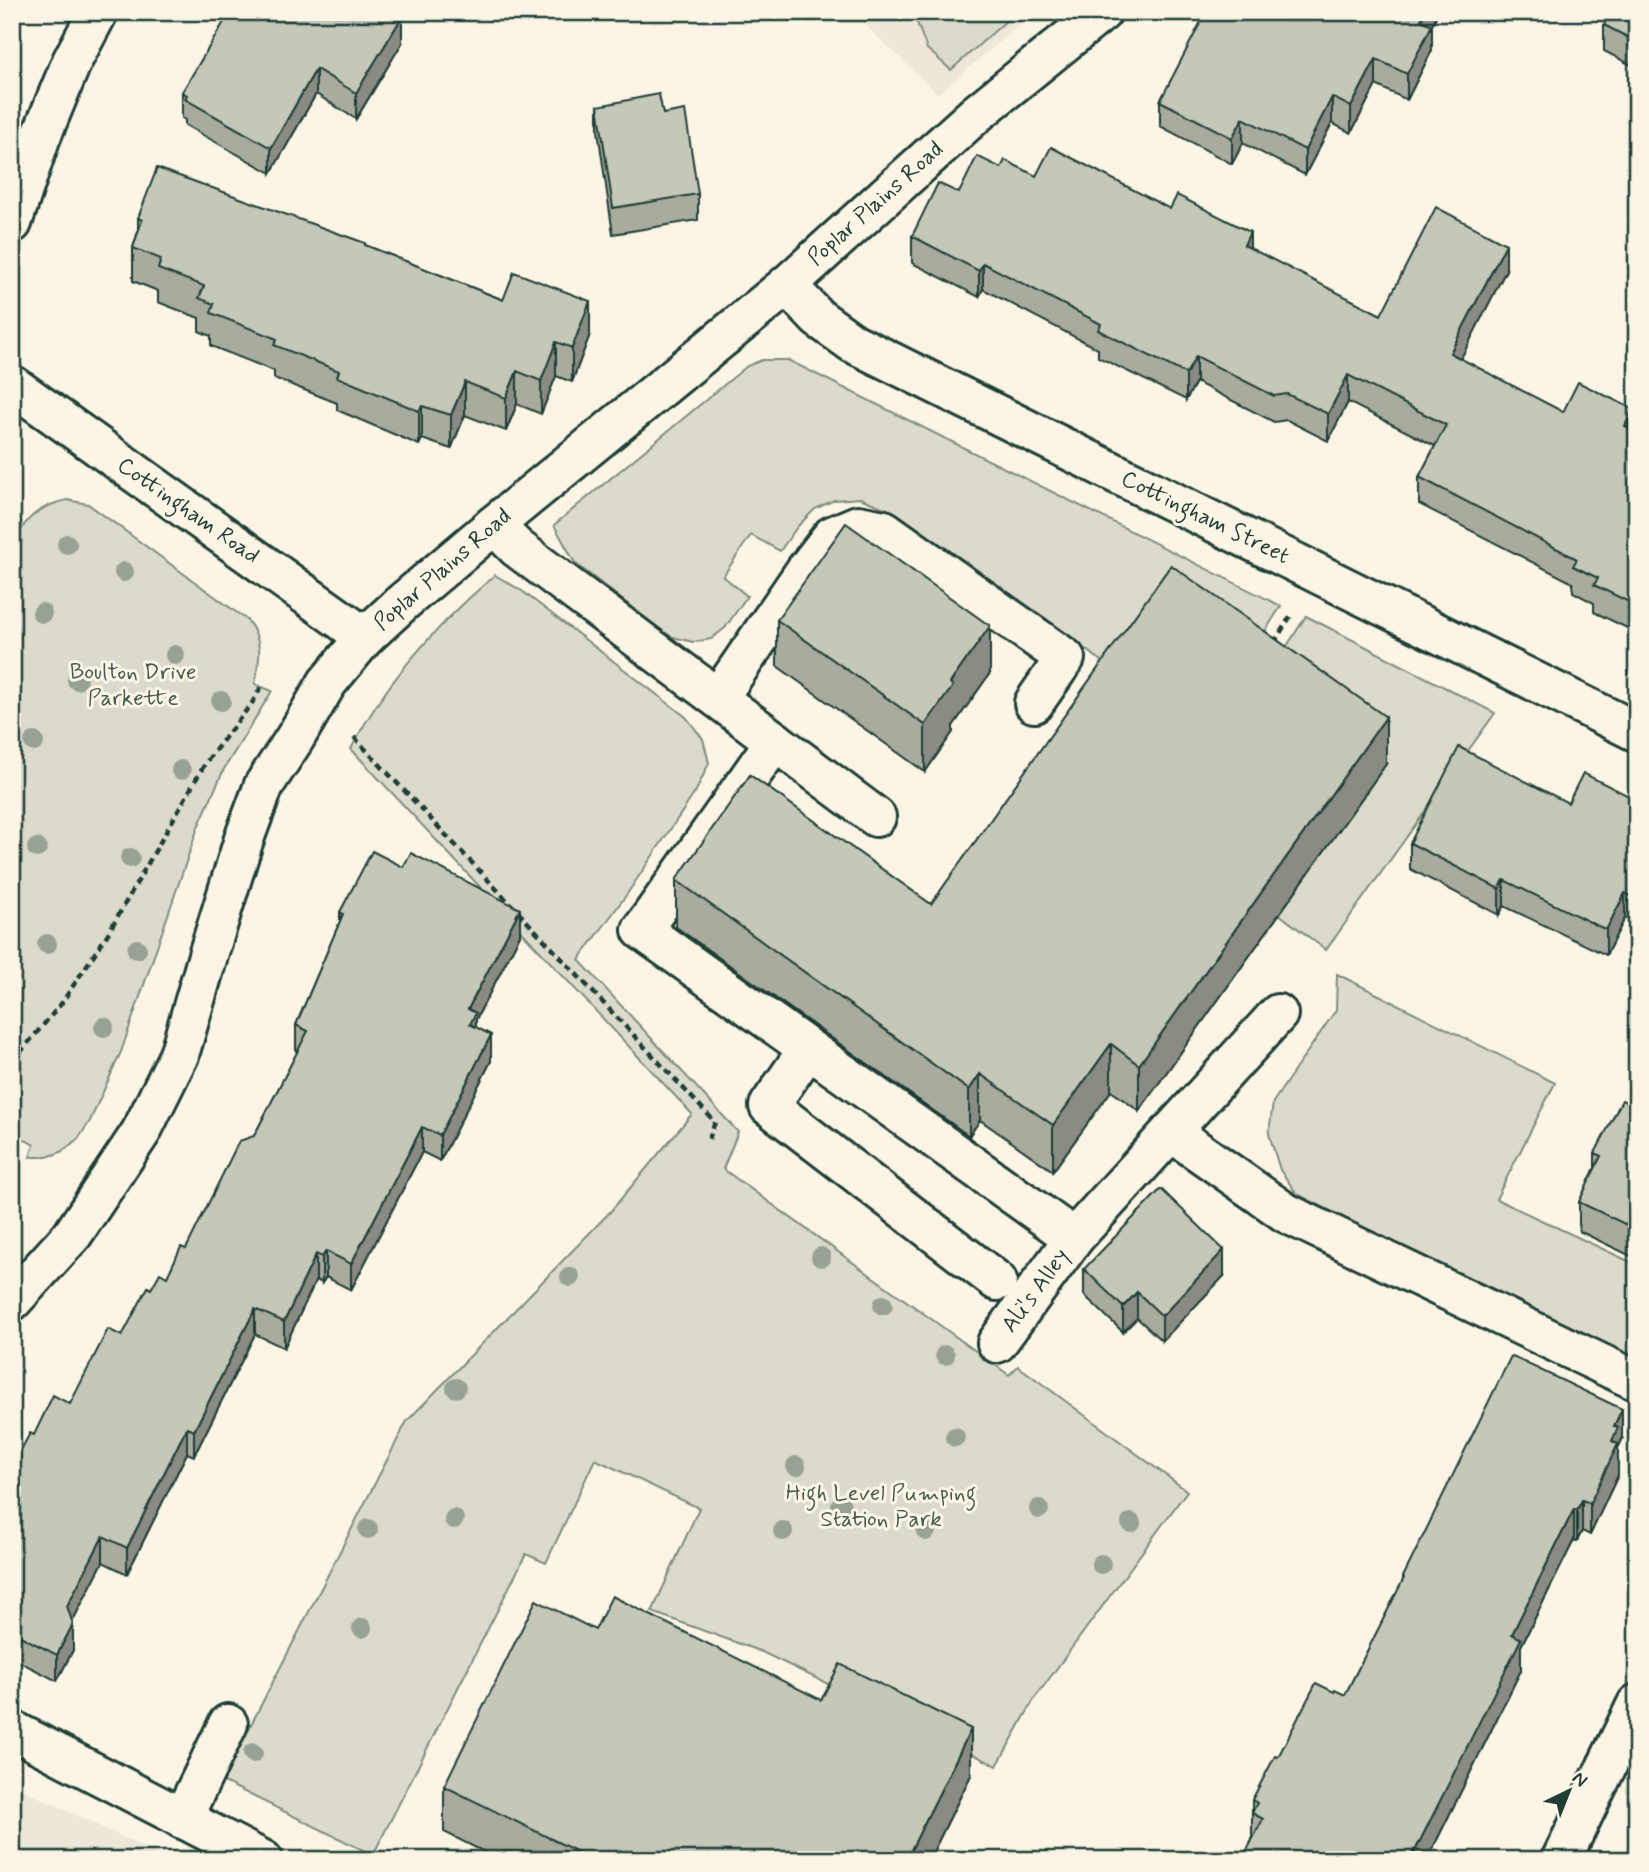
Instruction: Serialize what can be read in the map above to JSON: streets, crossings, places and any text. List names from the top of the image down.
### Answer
{
  "streets": {
    "street": [
      "Poplar Plains Road",
      "Cottingham Road",
      "Cottingham Street",
      "Ali's Alley"
    ]
  },
  "crossings": [
    ["Poplar Plains Road", "Cottingham Road"],
    ["Poplar Plains Road", "Cottingham Street"]
  ],
  "parks": ["Boulton Drive Parkette", "High Level Pumping Station Park"],
  "north": "top right"
}
